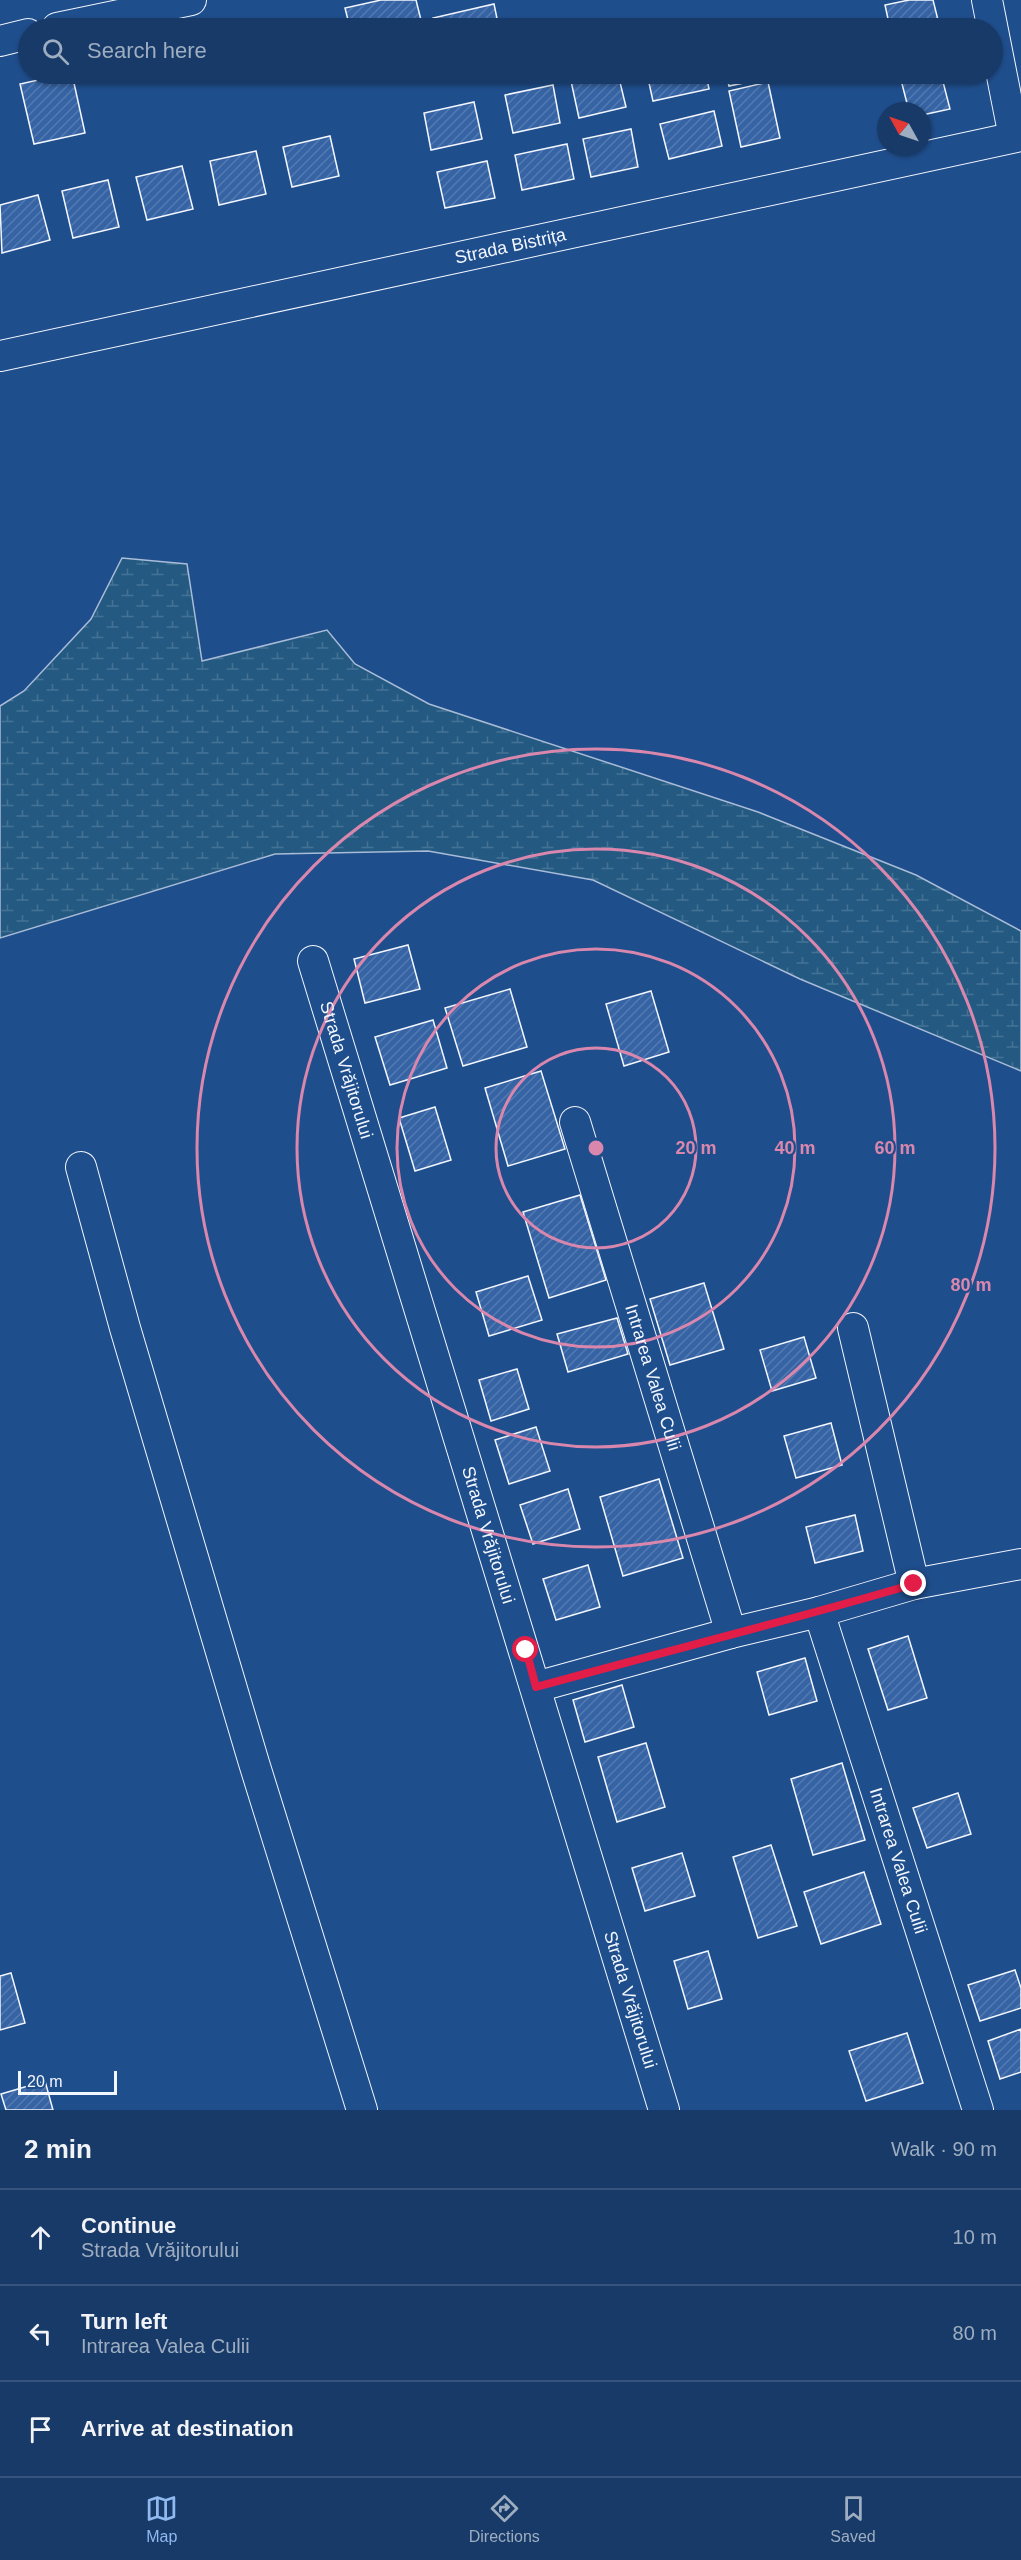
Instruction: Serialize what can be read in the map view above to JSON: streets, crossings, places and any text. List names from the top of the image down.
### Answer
{
  "streets": {
    "street": ["Strada Bistrița", "Strada Vrăjitorului", "Intrarea Valea Culii"]
  },
  "scale_bar": "20 m",
  "north": "top left",
  "page": {
    "search": "Search here",
    "scale": "20 m",
    "heading": ["2 min", "Walk · 90 m"],
    "list": [
      ["Continue", "Strada Vrăjitorului", "10 m"],
      ["Turn left", "Intrarea Valea Culii", "80 m"],
      "Arrive at destination"
    ],
    "nav": ["Map", "Directions", "Saved"]
  },
  "rings": [
    "20 m",
    "40 m",
    "60 m",
    "80 m"
  ]
}
